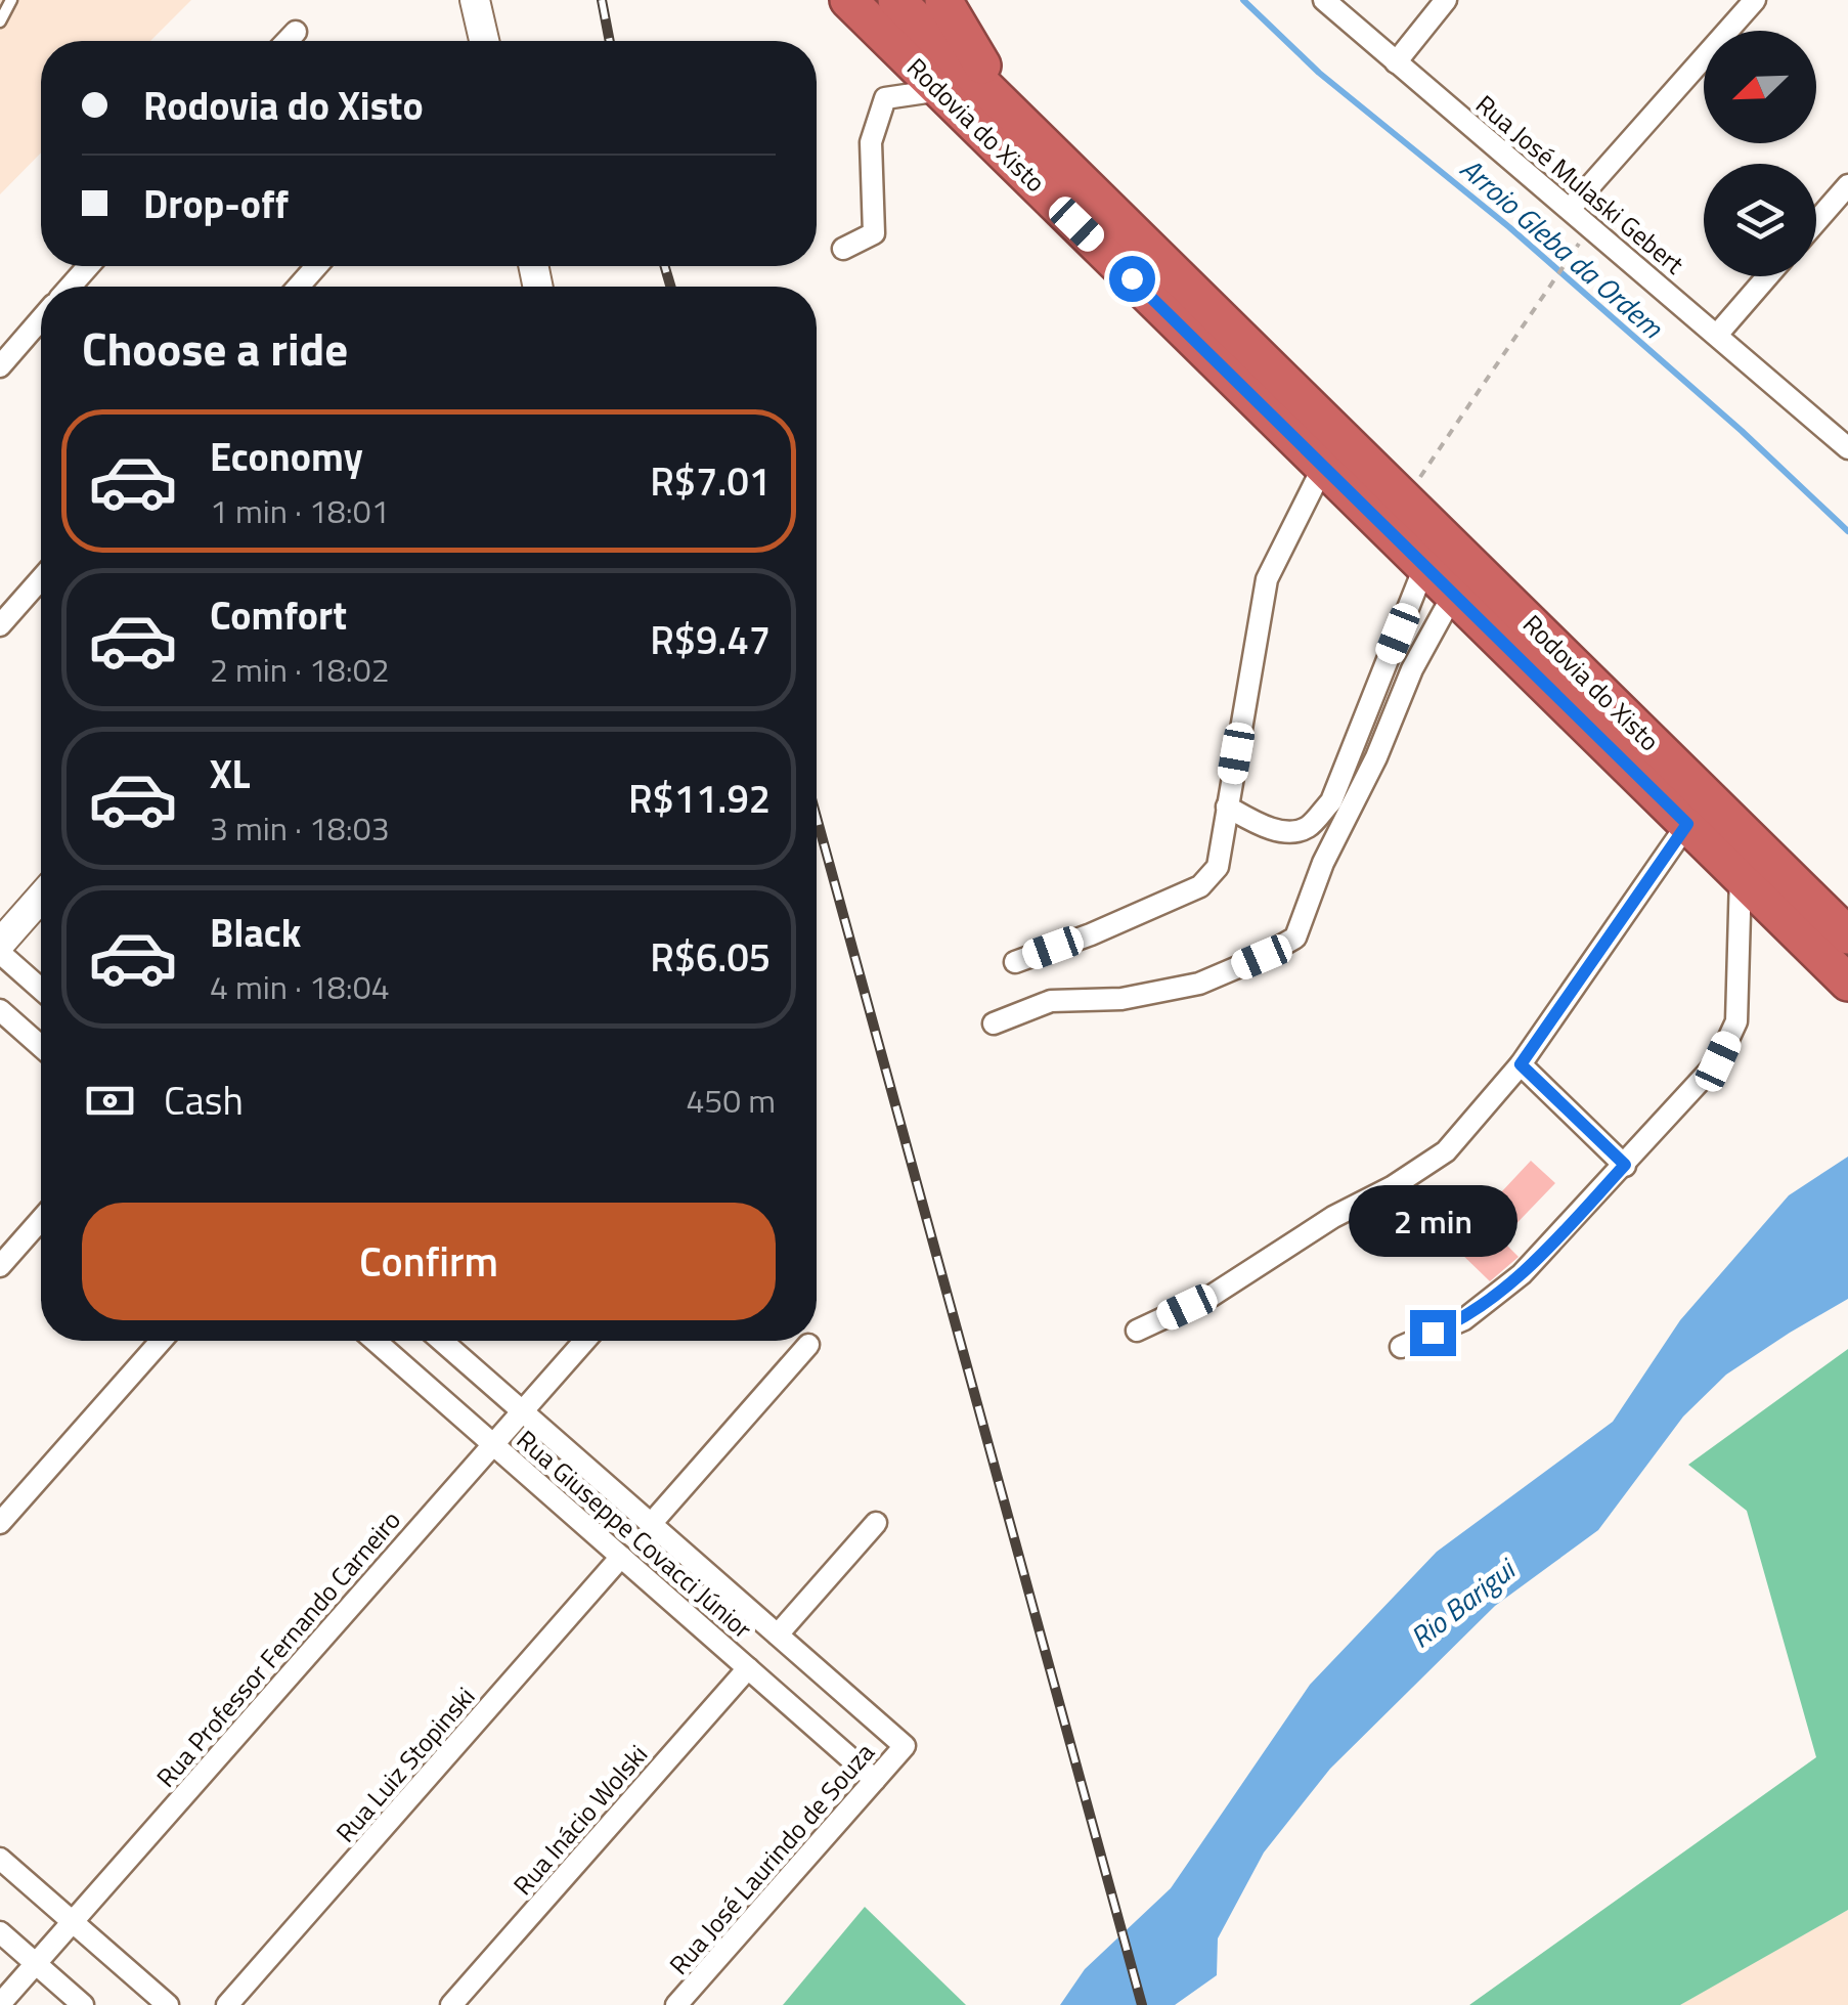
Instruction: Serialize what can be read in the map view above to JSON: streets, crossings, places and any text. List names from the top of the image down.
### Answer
{
  "streets": {
    "highway": ["Rodovia do Xisto"],
    "street": [
      "Rua José Mulaski Gebert",
      "Rua Giuseppe Covacci Júnior",
      "Rua Professor Fernando Carneiro",
      "Rua Luiz Stopinski",
      "Rua Inácio Wolski",
      "Rua José Laurindo de Souza"
    ]
  },
  "crossings": [
    ["Rua Giuseppe Covacci Júnior", "Rua Professor Fernando Carneiro"],
    ["Rua Giuseppe Covacci Júnior", "Rua Luiz Stopinski"],
    ["Rua Giuseppe Covacci Júnior", "Rua Inácio Wolski"],
    ["Rua Giuseppe Covacci Júnior", "Rua José Laurindo de Souza"]
  ],
  "water": ["Arroio Gleba da Ordem", "Rio Barigui"],
  "north": "bottom left",
  "page": {
    "banner": ["Rodovia do Xisto", "Drop-off"],
    "heading": "Choose a ride",
    "list": [
      {
        "name": "Economy",
        "note": "1 min · 18:01",
        "value": "R$7.01"
      },
      {
        "name": "Comfort",
        "note": "2 min · 18:02",
        "value": "R$9.47"
      },
      {
        "name": "XL",
        "note": "3 min · 18:03",
        "value": "R$11.92"
      },
      {
        "name": "Black",
        "note": "4 min · 18:04",
        "value": "R$6.05"
      }
    ],
    "pay": ["Cash", "450 m"],
    "buttons": "Confirm",
    "bubble": "2 min"
  }
}
